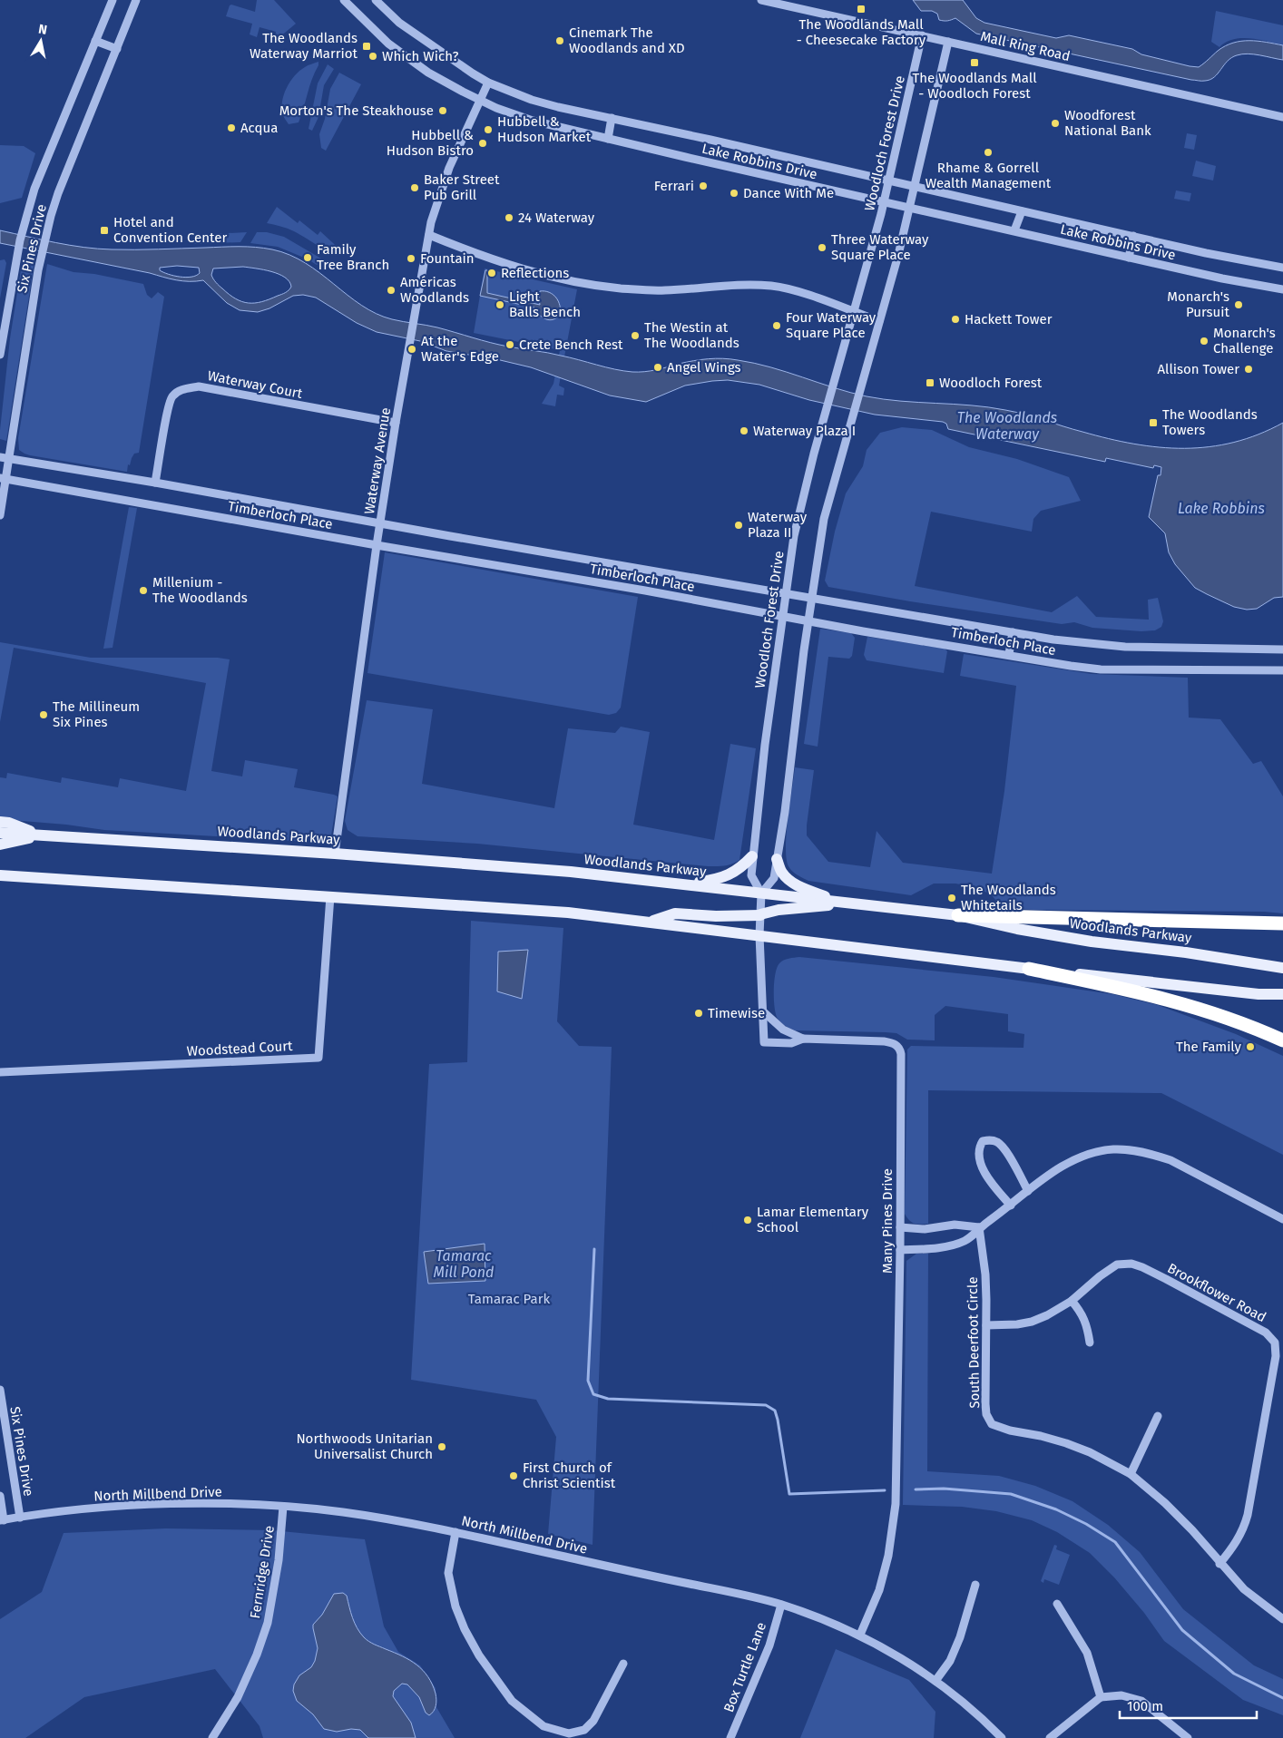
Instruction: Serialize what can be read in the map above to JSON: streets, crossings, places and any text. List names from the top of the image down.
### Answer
{
  "streets": {
    "main road": ["Woodlands Parkway"],
    "street": [
      "Mall Ring Road",
      "Woodloch Forest Drive",
      "Lake Robbins Drive",
      "Six Pines Drive",
      "Waterway Court",
      "Waterway Avenue",
      "Timberloch Place",
      "Woodstead Court",
      "Many Pines Drive",
      "Brookflower Road",
      "South Deerfoot Circle",
      "North Millbend Drive",
      "Fernridge Drive",
      "Box Turtle Lane"
    ]
  },
  "crossings": [
    ["Mall Ring Road", "Woodloch Forest Drive"],
    ["Woodloch Forest Drive", "Lake Robbins Drive"],
    ["Woodloch Forest Drive", "Timberloch Place"],
    ["Woodloch Forest Drive", "Woodlands Parkway"],
    ["Woodloch Forest Drive", "Many Pines Drive"],
    ["Lake Robbins Drive", "Waterway Avenue"],
    ["Six Pines Drive", "Timberloch Place"],
    ["Six Pines Drive", "North Millbend Drive"],
    ["Waterway Court", "Waterway Avenue"],
    ["Waterway Court", "Timberloch Place"],
    ["Waterway Avenue", "Timberloch Place"],
    ["Waterway Avenue", "Woodlands Parkway"],
    ["Many Pines Drive", "North Millbend Drive"],
    ["Brookflower Road", "South Deerfoot Circle"],
    ["North Millbend Drive", "Fernridge Drive"],
    ["North Millbend Drive", "Box Turtle Lane"]
  ],
  "water": ["The Woodlands Waterway", "Lake Robbins", "Tamarac Mill Pond"],
  "parks": ["Tamarac Park"],
  "places": {
    "transit": [
      "The Woodlands Mall - Cheesecake Factory",
      "The Woodlands Waterway Marriot",
      "The Woodlands Mall - Woodloch Forest",
      "Hotel and Convention Center",
      "Woodloch Forest",
      "The Woodlands Towers"
    ],
    "other": [
      "Cinemark The Woodlands and XD",
      "Which Wich?",
      "Morton's The Steakhouse",
      "Woodforest National Bank",
      "Acqua",
      "Hubbell & Hudson Market",
      "Hubbell & Hudson Bistro",
      "Rhame & Gorrell Wealth Management",
      "Ferrari",
      "Baker Street Pub Grill",
      "Dance With Me",
      "24 Waterway",
      "Three Waterway Square Place",
      "Family Tree Branch",
      "Fountain",
      "Reflections",
      "Américas Woodlands",
      "Light Balls Bench",
      "Monarch's Pursuit",
      "Hackett Tower",
      "Four Waterway Square Place",
      "The Westin at The Woodlands",
      "Monarch's Challenge",
      "Crete Bench Rest",
      "At the Water's Edge",
      "Angel Wings",
      "Allison Tower",
      "Waterway Plaza I",
      "Waterway Plaza II",
      "Millenium - The Woodlands",
      "The Millineum Six Pines",
      "The Woodlands Whitetails",
      "Timewise",
      "The Family",
      "Lamar Elementary School",
      "Northwoods Unitarian Universalist Church",
      "First Church of Christ Scientist"
    ]
  },
  "scale_bar": "100 m",
  "north": "top"
}
